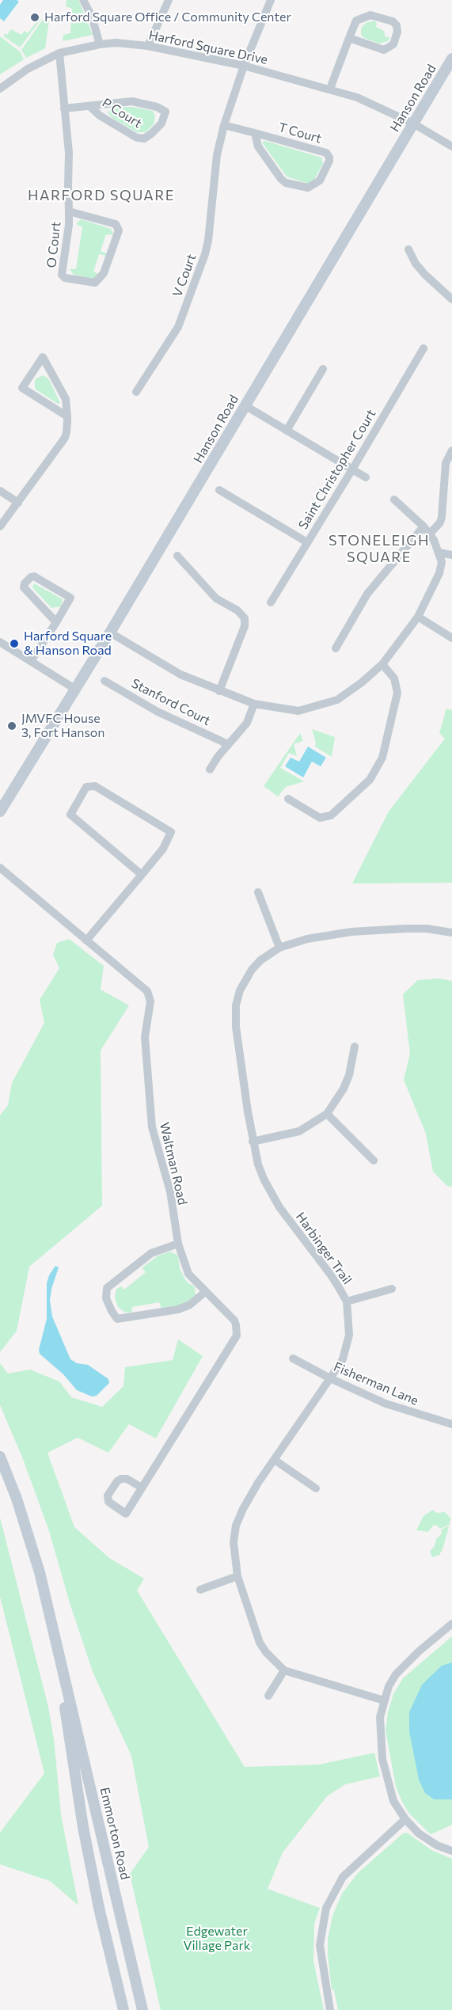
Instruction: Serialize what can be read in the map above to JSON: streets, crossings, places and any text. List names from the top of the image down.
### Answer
{
  "streets": {
    "main road": ["Hanson Road", "Emmorton Road"],
    "street": [
      "Harford Square Drive",
      "P Court",
      "T Court",
      "O Court",
      "V Court",
      "Saint Christopher Court",
      "Stanford Court",
      "Waltman Road",
      "Harbinger Trail",
      "Fisherman Lane"
    ]
  },
  "crossings": [
    ["Harford Square Drive", "Hanson Road"],
    ["Harford Square Drive", "O Court"],
    ["Harford Square Drive", "V Court"],
    ["P Court", "O Court"],
    ["T Court", "V Court"],
    ["Harbinger Trail", "Fisherman Lane"]
  ],
  "districts": ["HARFORD SQUARE", "STONELEIGH SQUARE"],
  "parks": ["Edgewater Village Park"],
  "places": ["Harford Square Office / Community Center", "Harford Square & Hanson Road", "JMVFC House 3, Fort Hanson"]
}
